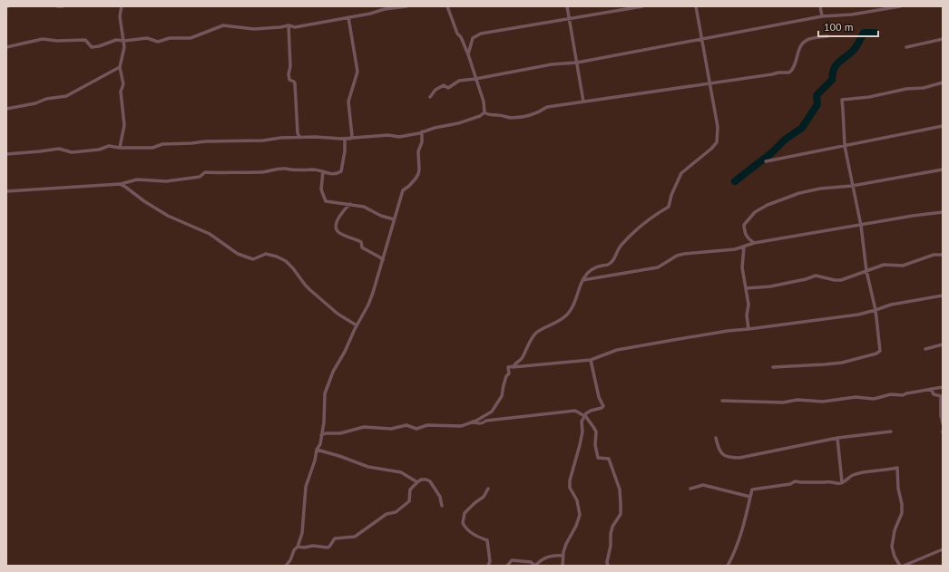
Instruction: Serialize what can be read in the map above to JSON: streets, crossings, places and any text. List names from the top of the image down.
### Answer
{
  "scale_bar": "100 m"
}
